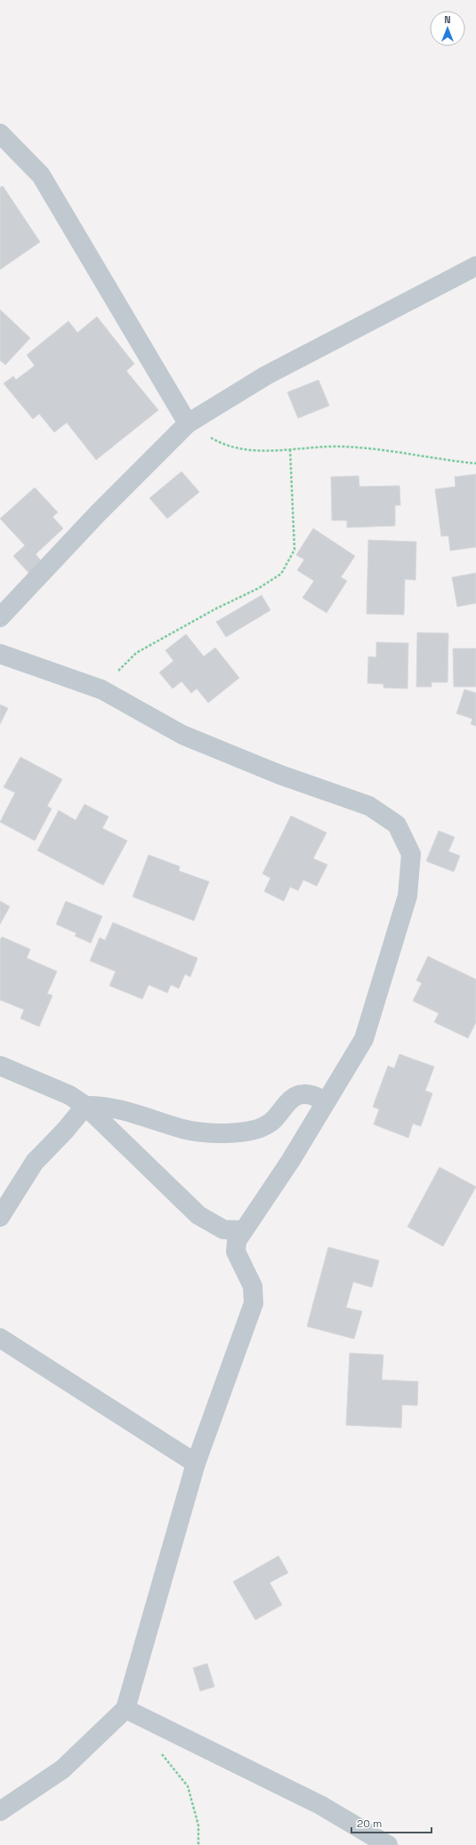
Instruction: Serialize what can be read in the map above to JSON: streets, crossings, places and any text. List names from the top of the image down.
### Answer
{
  "scale_bar": "20 m",
  "north": "top"
}
